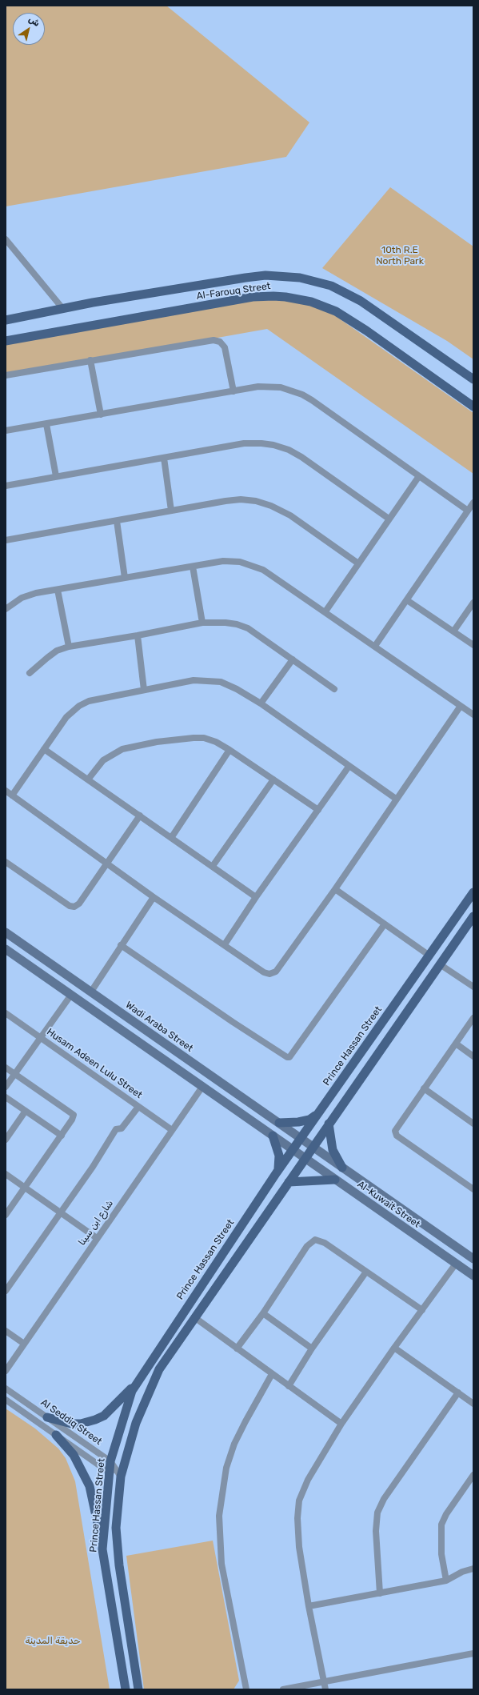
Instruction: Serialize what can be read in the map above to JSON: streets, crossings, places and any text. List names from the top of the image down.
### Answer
{
  "streets": {
    "main road": [
      "Al-Farouq Street",
      "Wadi Araba Street",
      "Prince Hassan Street",
      "Al-Kuwait Street"
    ],
    "street": ["Husam Adeen Lulu Street", "شارع ابن سينا", "Al Seddiq Street"]
  },
  "crossings": [
    ["Wadi Araba Street", "Prince Hassan Street"],
    ["Wadi Araba Street", "Al-Kuwait Street"],
    ["Prince Hassan Street", "Al-Kuwait Street"],
    ["Prince Hassan Street", "Al Seddiq Street"],
    ["Husam Adeen Lulu Street", "شارع ابن سينا"]
  ],
  "parks": ["10th R.E North Park", "حديقة المدينة"],
  "north": "top right"
}
